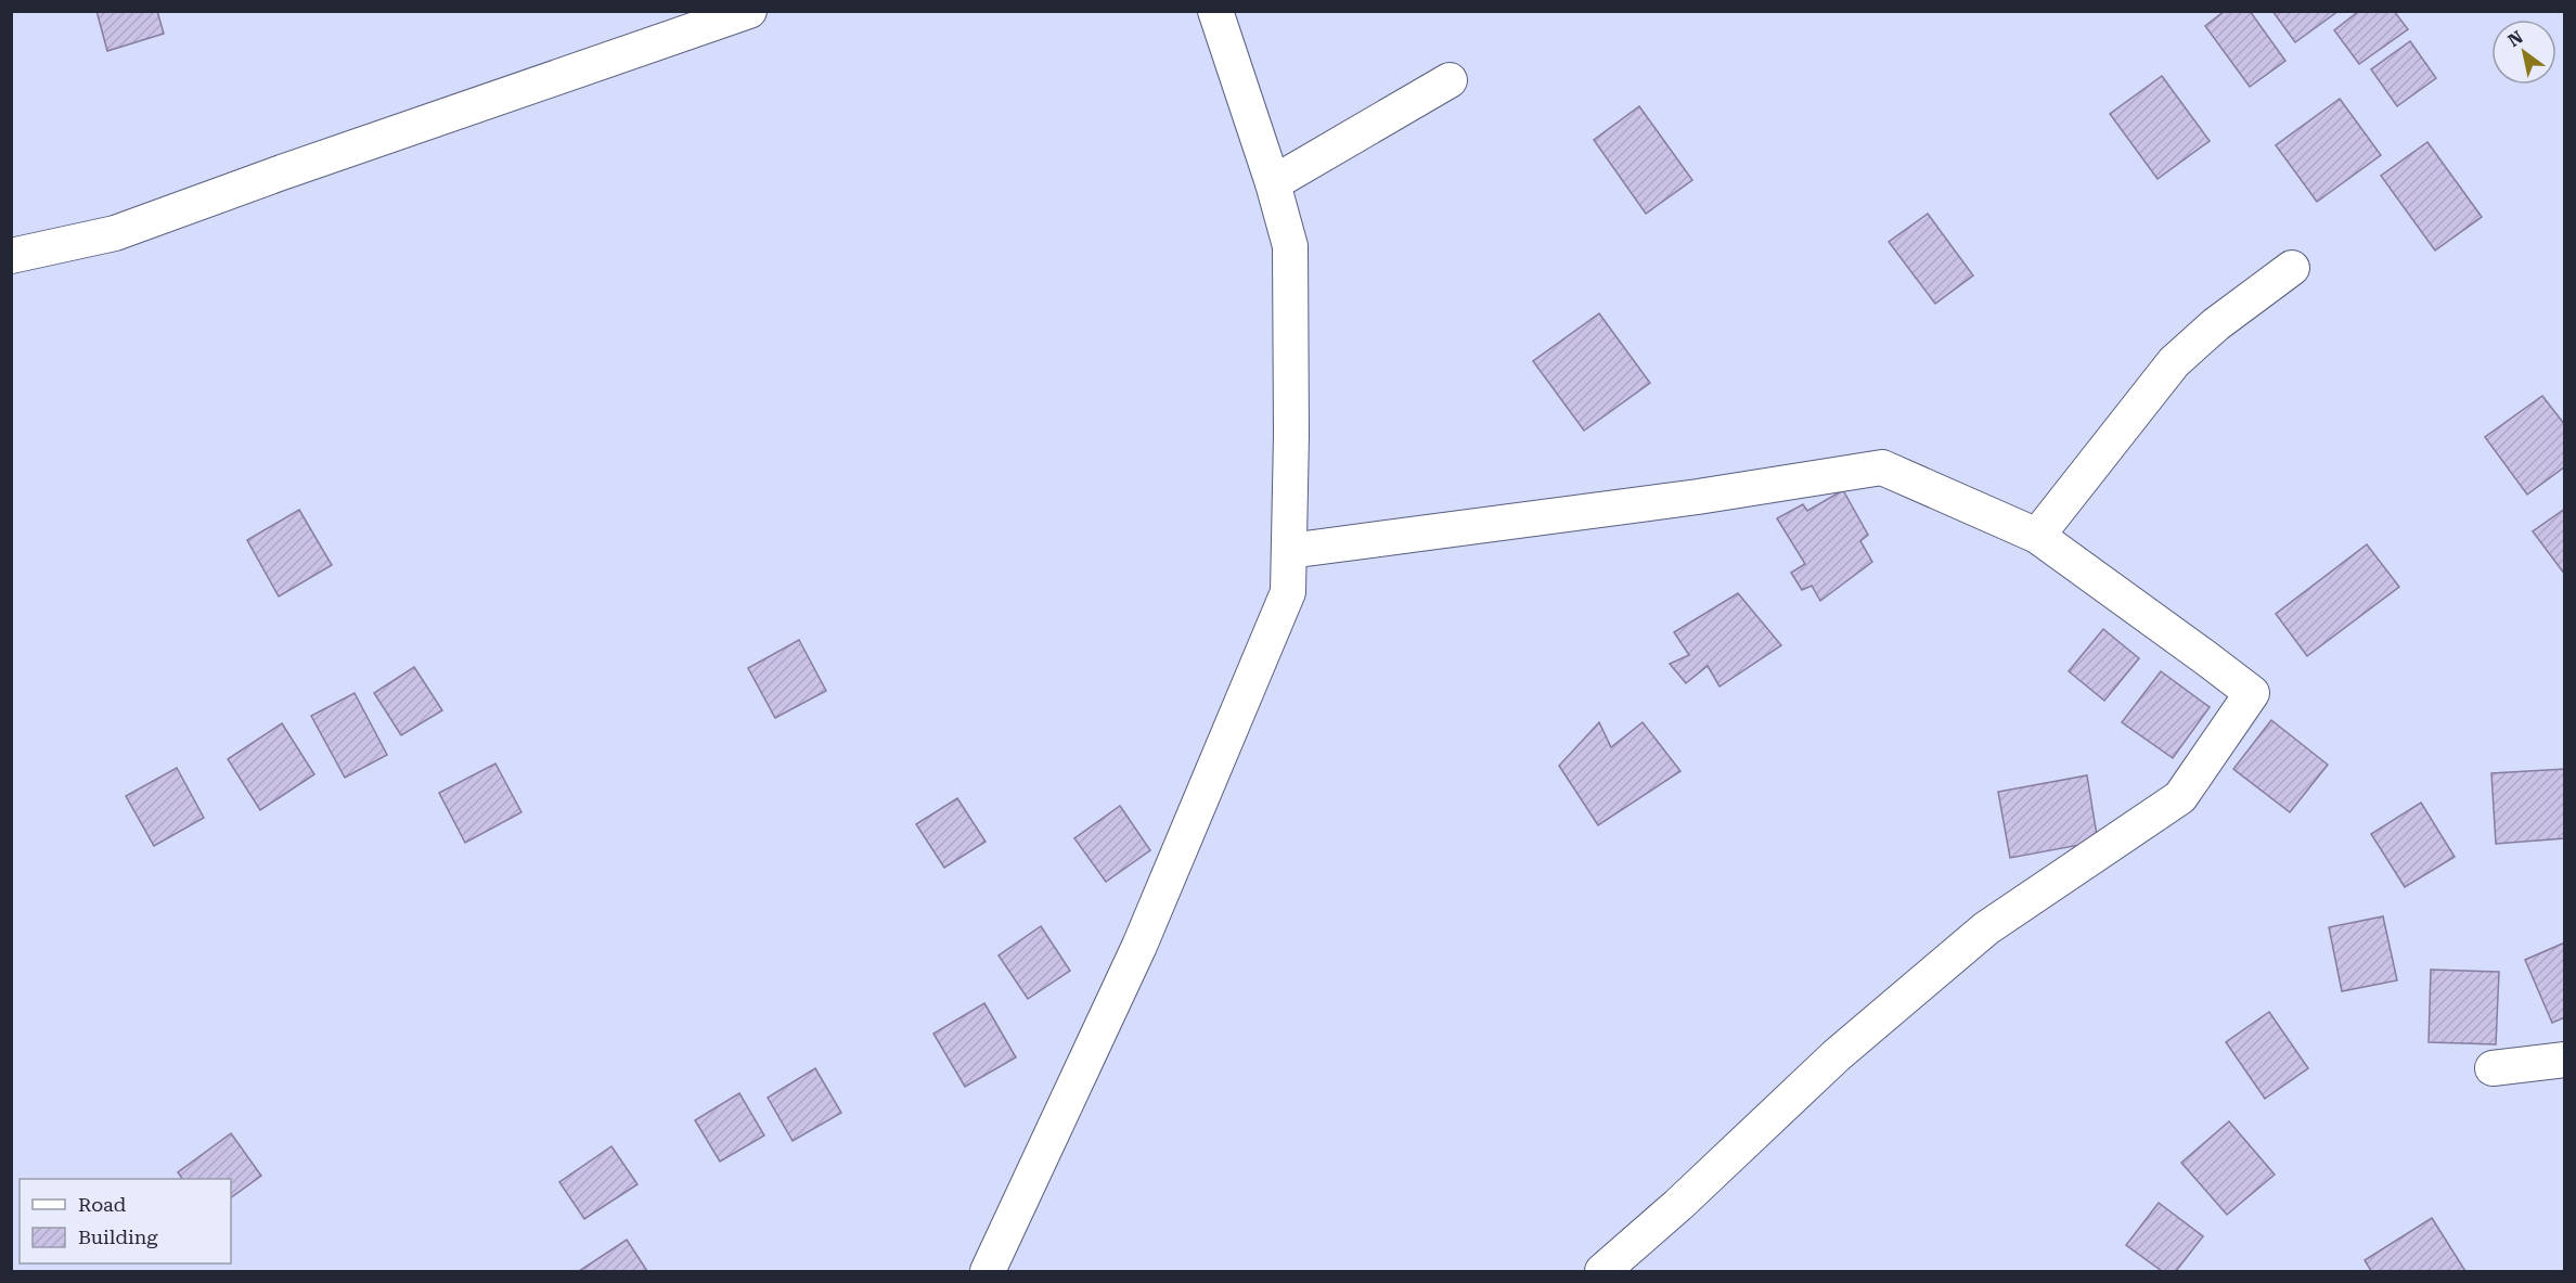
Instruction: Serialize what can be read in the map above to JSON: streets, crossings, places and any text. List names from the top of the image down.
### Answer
{
  "legend": ["Road", "Building"],
  "north": "top left"
}
